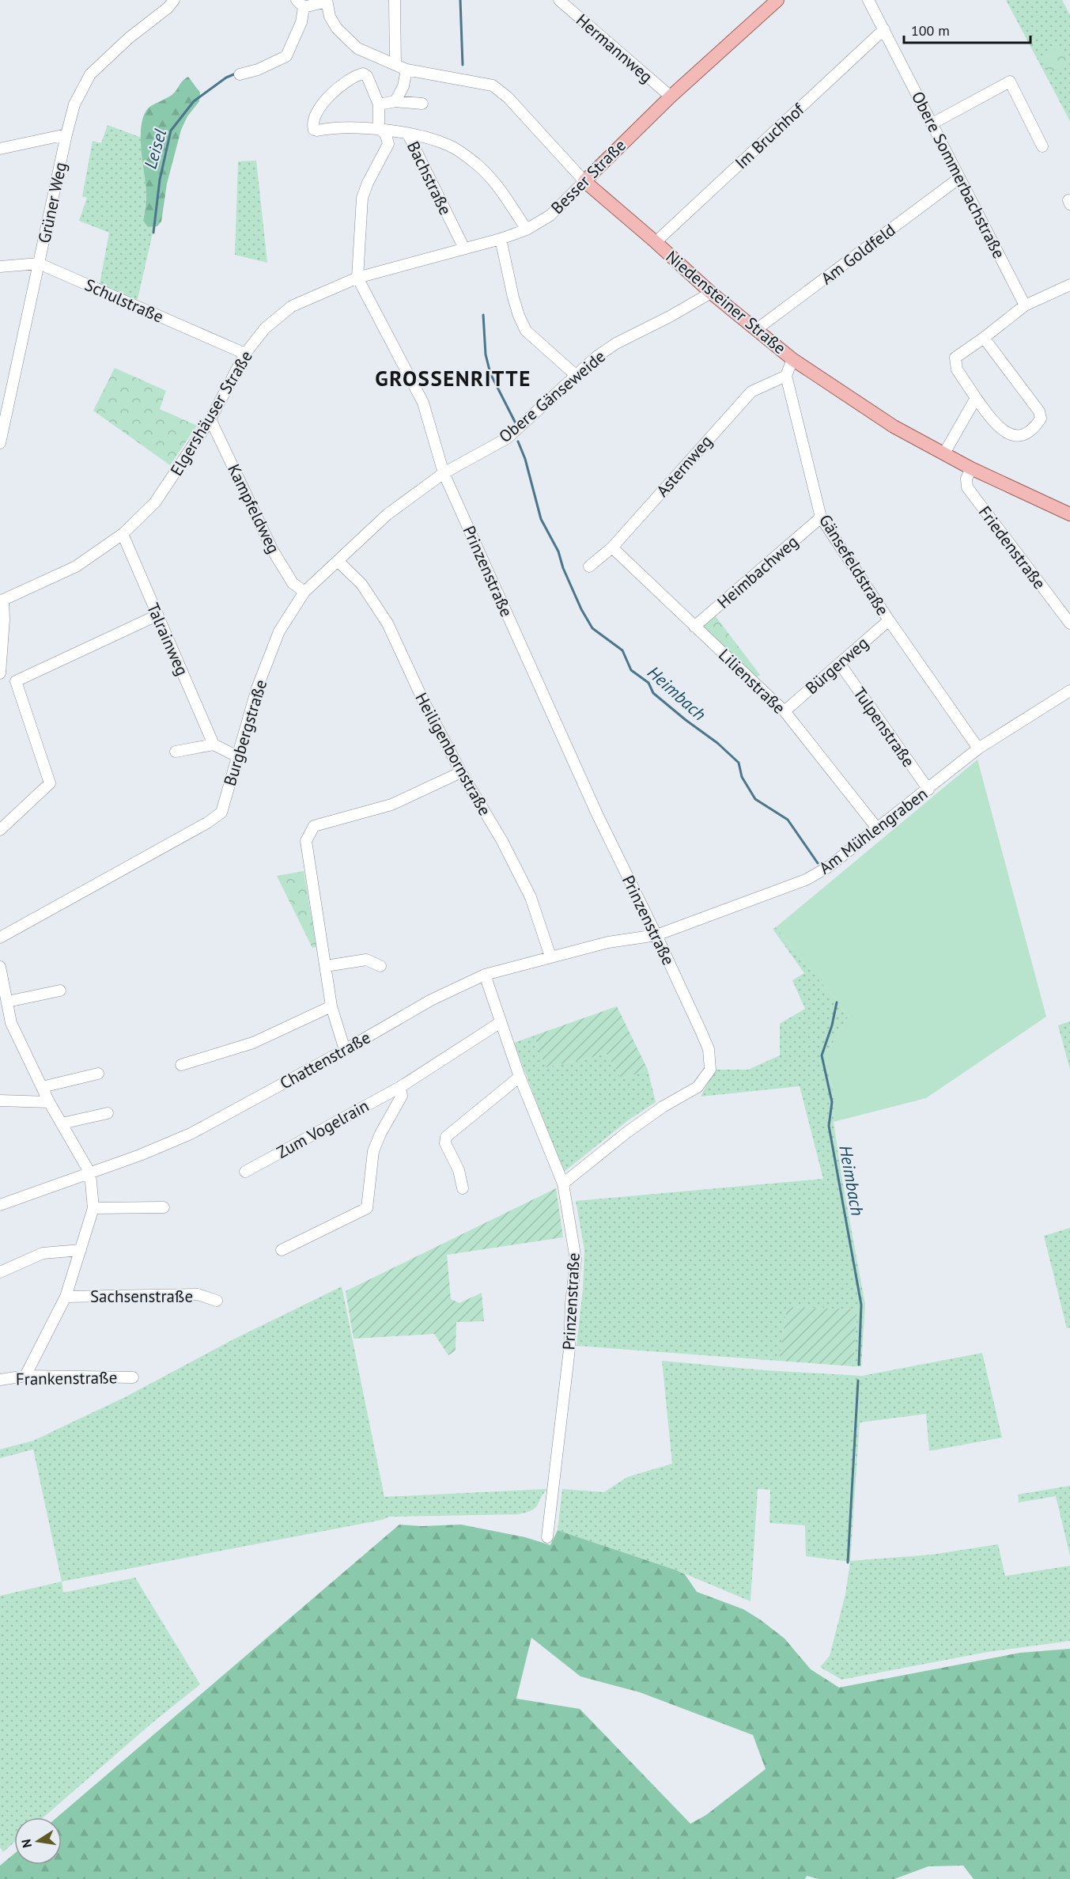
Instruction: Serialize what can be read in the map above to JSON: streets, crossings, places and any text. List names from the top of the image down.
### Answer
{
  "streets": {
    "main road": ["Besser Straße", "Niedensteiner Straße"],
    "street": [
      "Hermannweg",
      "Im Bruchhof",
      "Obere Sommerbachstraße",
      "Bachstraße",
      "Grüner Weg",
      "Am Goldfeld",
      "Schulstraße",
      "Obere Gänseweide",
      "Elgershäuser Straße",
      "Asternweg",
      "Kampfeldweg",
      "Friedenstraße",
      "Gänsefeldstraße",
      "Prinzenstraße",
      "Heimbachweg",
      "Talrainweg",
      "Bürgerweg",
      "Lilienstraße",
      "Tulpenstraße",
      "Burgbergstraße",
      "Heiligenbornstraße",
      "Am Mühlengraben",
      "Chattenstraße",
      "Zum Vogelrain",
      "Sachsenstraße",
      "Frankenstraße"
    ]
  },
  "crossings": [
    ["Hermannweg", "Besser Straße"],
    ["Im Bruchhof", "Obere Sommerbachstraße"],
    ["Im Bruchhof", "Niedensteiner Straße"],
    ["Obere Sommerbachstraße", "Am Goldfeld"],
    ["Besser Straße", "Bachstraße"],
    ["Besser Straße", "Niedensteiner Straße"],
    ["Besser Straße", "Elgershäuser Straße"],
    ["Besser Straße", "Prinzenstraße"],
    ["Grüner Weg", "Schulstraße"],
    ["Am Goldfeld", "Niedensteiner Straße"],
    ["Schulstraße", "Elgershäuser Straße"],
    ["Niedensteiner Straße", "Obere Gänseweide"],
    ["Niedensteiner Straße", "Friedenstraße"],
    ["Obere Gänseweide", "Prinzenstraße"],
    ["Obere Gänseweide", "Burgbergstraße"],
    ["Elgershäuser Straße", "Kampfeldweg"],
    ["Elgershäuser Straße", "Prinzenstraße"],
    ["Elgershäuser Straße", "Talrainweg"],
    ["Asternweg", "Gänsefeldstraße"],
    ["Asternweg", "Lilienstraße"],
    ["Kampfeldweg", "Burgbergstraße"],
    ["Gänsefeldstraße", "Heimbachweg"],
    ["Gänsefeldstraße", "Bürgerweg"],
    ["Gänsefeldstraße", "Am Mühlengraben"],
    ["Prinzenstraße", "Burgbergstraße"],
    ["Prinzenstraße", "Am Mühlengraben"],
    ["Prinzenstraße", "Chattenstraße"],
    ["Heimbachweg", "Lilienstraße"],
    ["Bürgerweg", "Lilienstraße"],
    ["Bürgerweg", "Tulpenstraße"],
    ["Lilienstraße", "Am Mühlengraben"],
    ["Tulpenstraße", "Am Mühlengraben"],
    ["Burgbergstraße", "Heiligenbornstraße"],
    ["Heiligenbornstraße", "Chattenstraße"],
    ["Am Mühlengraben", "Chattenstraße"],
    ["Chattenstraße", "Sachsenstraße"],
    ["Sachsenstraße", "Frankenstraße"]
  ],
  "districts": ["GROSSENRITTE"],
  "water": ["Leisel", "Heimbach"],
  "scale_bar": "100 m",
  "north": "left"
}
